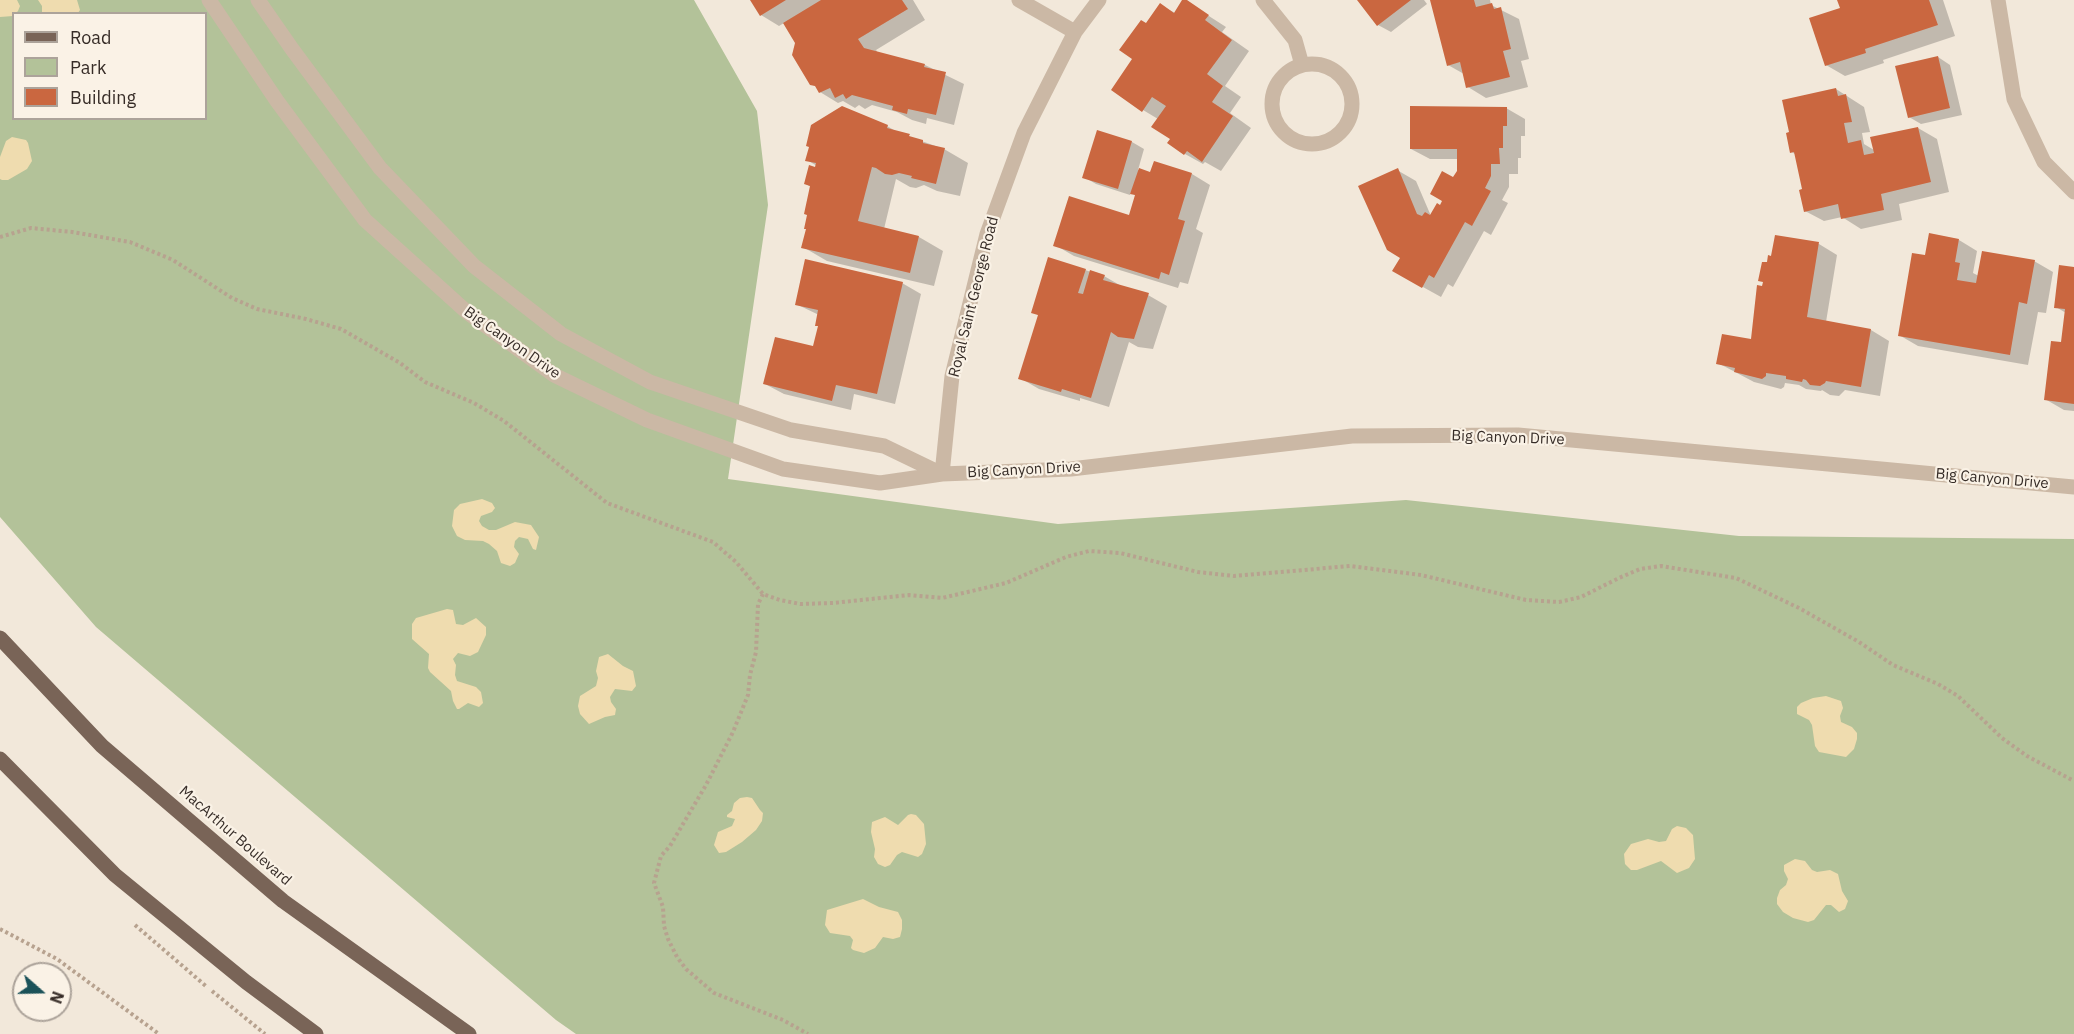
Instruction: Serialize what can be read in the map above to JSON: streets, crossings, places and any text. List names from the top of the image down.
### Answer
{
  "streets": {
    "main road": ["MacArthur Boulevard"],
    "street": ["Royal Saint George Road", "Big Canyon Drive"]
  },
  "crossings": [
    ["Royal Saint George Road", "Big Canyon Drive"]
  ],
  "legend": ["Road", "Park", "Building"],
  "north": "right"
}
